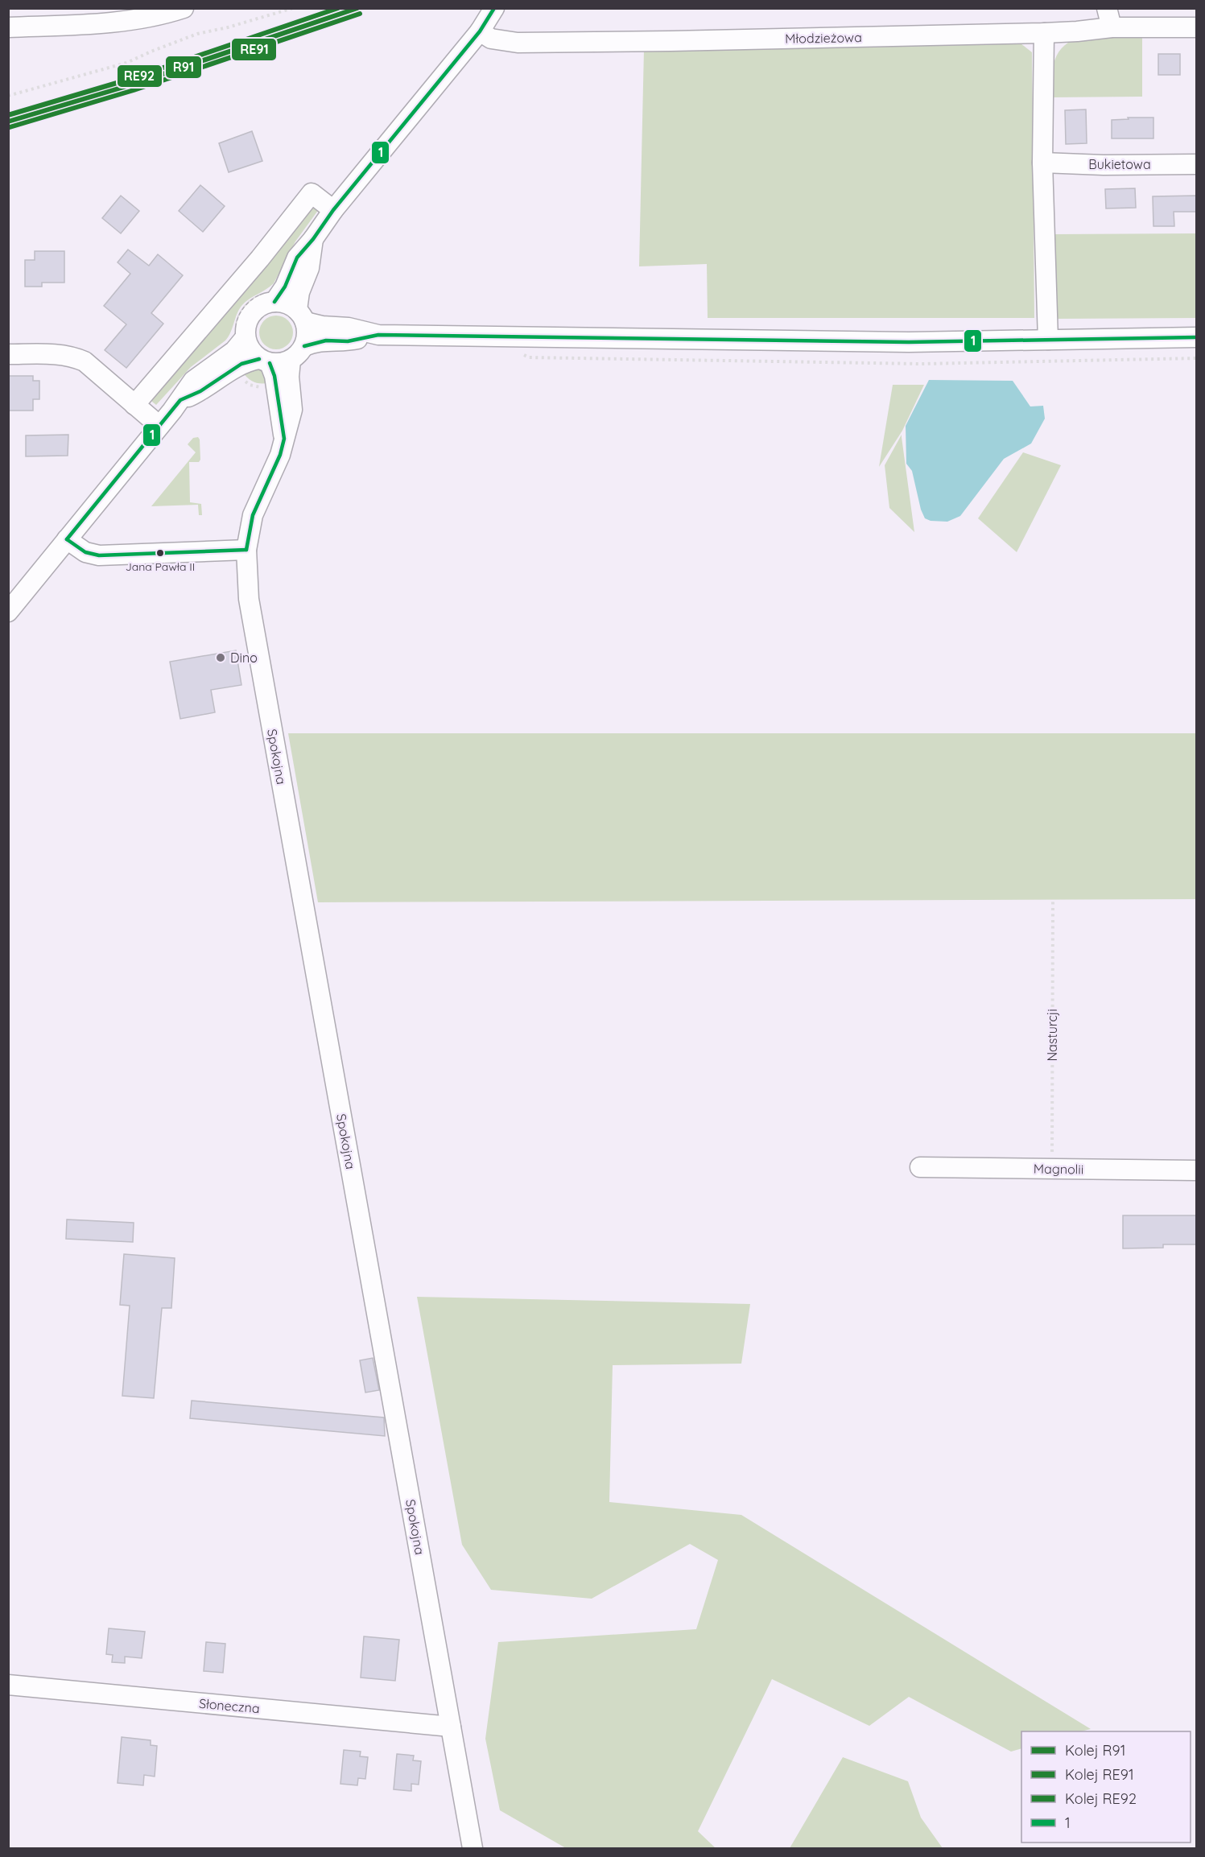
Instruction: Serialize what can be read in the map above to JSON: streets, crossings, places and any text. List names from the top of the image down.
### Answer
{
  "streets": {
    "street": [
      "Młodzieżowa",
      "Bukietowa",
      "Spokojna",
      "Magnolii",
      "Słoneczna"
    ],
    "path": ["Nasturcji"]
  },
  "crossings": [
    ["Spokojna", "Słoneczna"],
    ["Nasturcji", "Magnolii"]
  ],
  "places": ["Jana Pawła II", "Dino"],
  "lines": [
    "rail line R91",
    "rail line RE92",
    "transit line 1",
    "rail line RE91"
  ],
  "legend": [
    "Kolej R91",
    "Kolej RE91",
    "Kolej RE92",
    "1"
  ]
}
